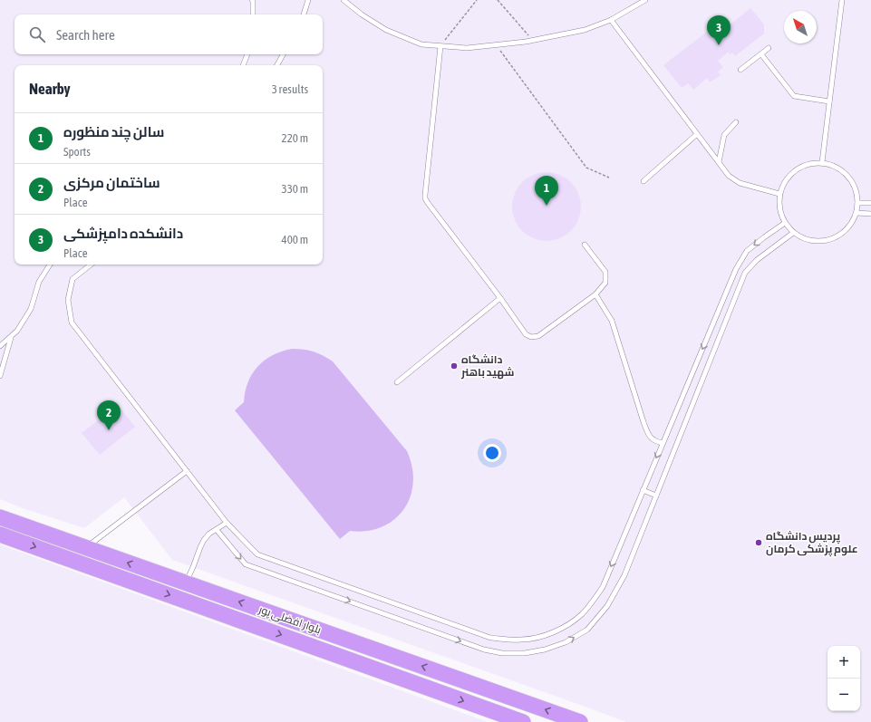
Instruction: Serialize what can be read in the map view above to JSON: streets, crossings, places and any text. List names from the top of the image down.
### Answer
{
  "streets": {
    "highway": ["بلوار افضلی پور"]
  },
  "places": ["دانشگاه شهید باهنر", "پردیس دانشگاه علوم پزشکی کرمان"],
  "north": "top left",
  "page": {
    "search": "Search here",
    "pins": ["3", "1", "2"],
    "heading": ["Nearby", "3 results"],
    "list": [
      {
        "mark": "1",
        "name": "سالن چند منظوره",
        "note": "Sports",
        "value": "220 m"
      },
      {
        "mark": "2",
        "name": "ساختمان مرکزی",
        "note": "Place",
        "value": "330 m"
      },
      {
        "mark": "3",
        "name": "دانشکده دامپزشکی",
        "note": "Place",
        "value": "400 m"
      }
    ],
    "map_buttons": ["+", "−"]
  }
}
